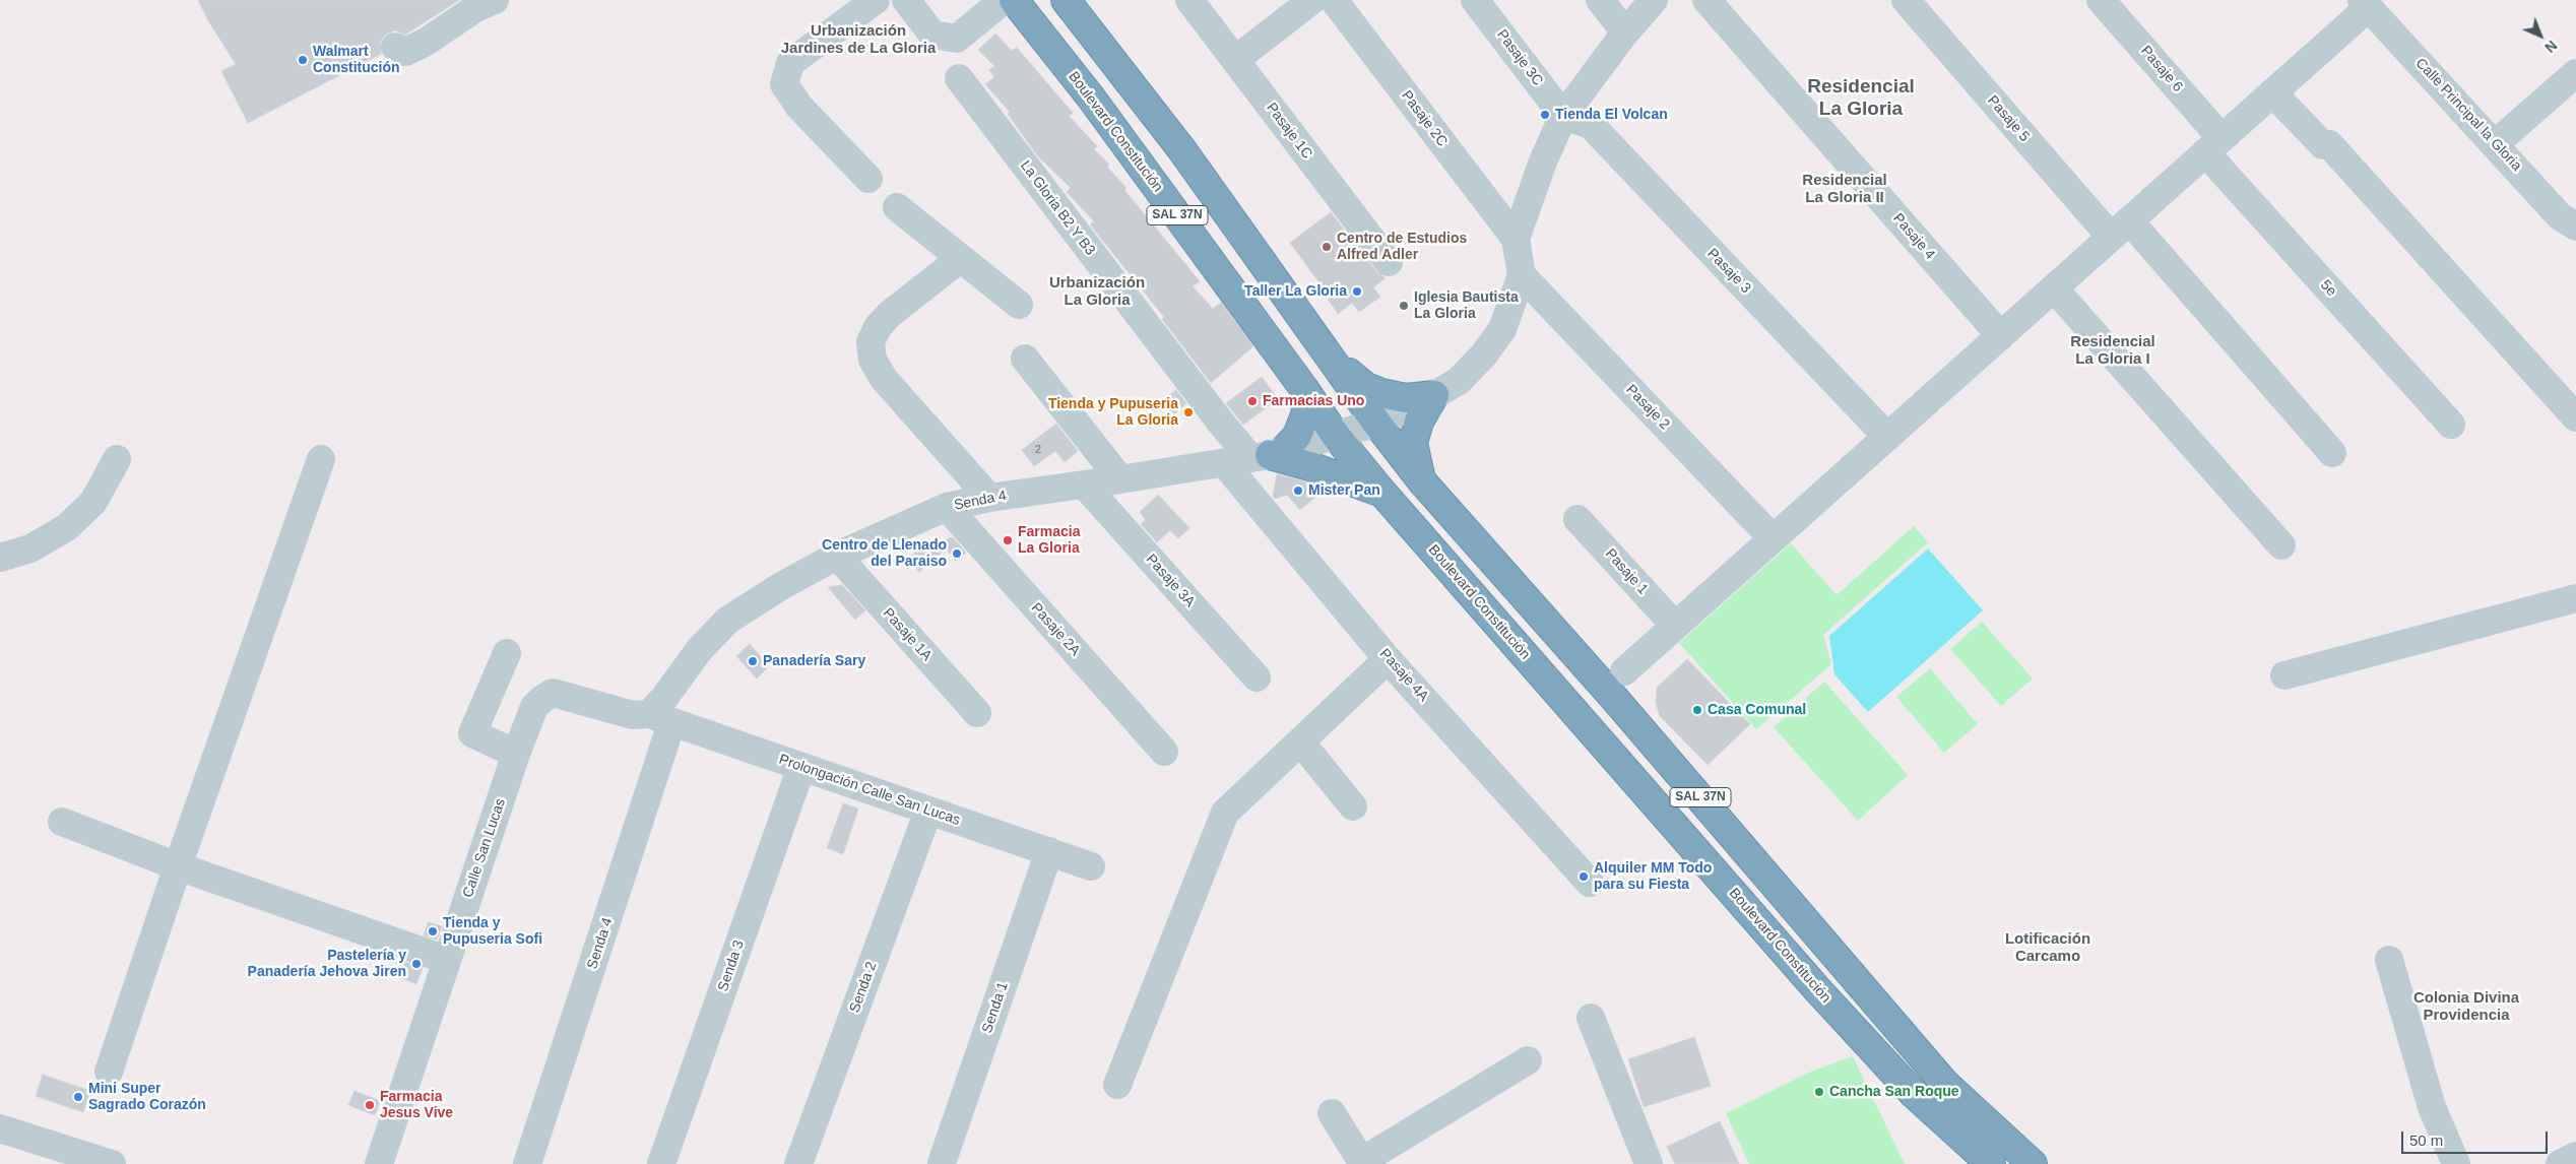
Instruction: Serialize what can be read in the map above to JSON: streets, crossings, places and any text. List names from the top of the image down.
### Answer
{
  "streets": {
    "highway": ["Boulevard Constitución", "SAL 37N"],
    "street": [
      "Pasaje 3C",
      "Pasaje 6",
      "Calle Principal la Gloria",
      "Pasaje 2C",
      "Pasaje 5",
      "Pasaje 1C",
      "La Gloria B2 Y B3",
      "Pasaje 4",
      "Pasaje 3",
      "5e",
      "Pasaje 2",
      "Senda 4",
      "Pasaje 1",
      "Pasaje 3A",
      "Pasaje 2A",
      "Pasaje 1A",
      "Pasaje 4A",
      "Prolongación Calle San Lucas",
      "Calle San Lucas",
      "Senda 3",
      "Senda 2",
      "Senda 1"
    ]
  },
  "crossings": [
    ["Pasaje 3C", "Pasaje 3"],
    ["Pasaje 6", "5e"],
    ["Boulevard Constitución", "Senda 4"],
    ["La Gloria B2 Y B3", "Senda 4"],
    ["La Gloria B2 Y B3", "Pasaje 4A"],
    ["SAL 37N", "Senda 4"],
    ["Senda 4", "Pasaje 3A"],
    ["Senda 4", "Pasaje 2A"],
    ["Senda 4", "Pasaje 1A"],
    ["Senda 4", "Pasaje 4A"],
    ["Senda 4", "Prolongación Calle San Lucas"],
    ["Senda 4", "Calle San Lucas"],
    ["Prolongación Calle San Lucas", "Calle San Lucas"],
    ["Prolongación Calle San Lucas", "Senda 3"],
    ["Prolongación Calle San Lucas", "Senda 2"],
    ["Prolongación Calle San Lucas", "Senda 1"]
  ],
  "districts": [
    "Urbanización Jardines de La Gloria",
    "Residencial La Gloria",
    "Residencial La Gloria II",
    "Urbanización La Gloria",
    "Residencial La Gloria I",
    "Lotificación Carcamo",
    "Colonia Divina Providencia"
  ],
  "places": [
    "Walmart Constitución",
    "Tienda El Volcan",
    "Centro de Estudios Alfred Adler",
    "Taller La Gloria",
    "Iglesia Bautista La Gloria",
    "Farmacias Uno",
    "Tienda y Pupuseria La Gloria",
    "Mister Pan",
    "Farmacia La Gloria",
    "Centro de Llenado del Paraiso",
    "Panadería Sary",
    "Casa Comunal",
    "Alquiler MM Todo para su Fiesta",
    "Tienda y Pupuseria Sofi",
    "Pastelería y Panadería Jehova Jiren",
    "Cancha San Roque",
    "Mini Super Sagrado Corazón",
    "Farmacia Jesus Vive"
  ],
  "house_numbers": ["2"],
  "scale_bar": "50 m",
  "north": "bottom right"
}
